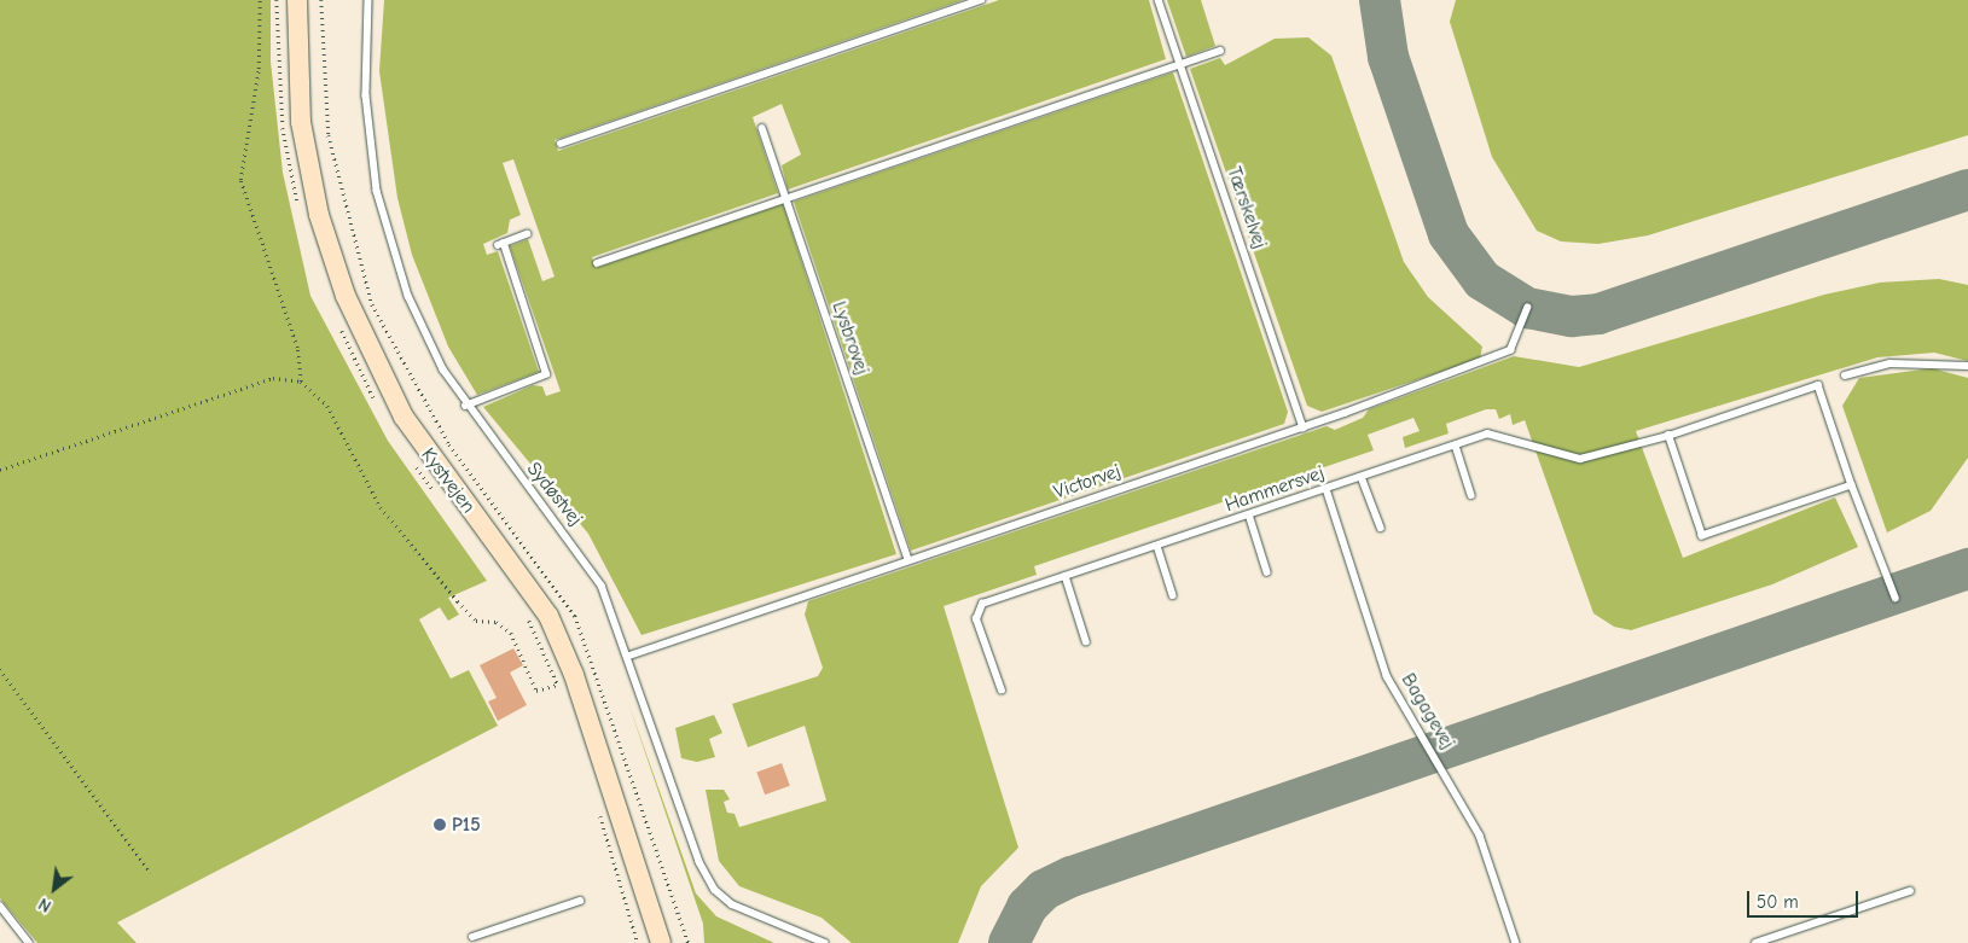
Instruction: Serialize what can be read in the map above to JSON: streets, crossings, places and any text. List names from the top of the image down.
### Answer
{
  "streets": {
    "street": ["Kystvejen"],
    "lane": [
      "Tærskelvej",
      "Lysbrovej",
      "Victorvej",
      "Hammersvej",
      "Sydøstvej",
      "Bagagevej"
    ]
  },
  "crossings": [
    ["Tærskelvej", "Victorvej"],
    ["Lysbrovej", "Victorvej"],
    ["Victorvej", "Sydøstvej"],
    ["Hammersvej", "Bagagevej"]
  ],
  "places": ["P15"],
  "scale_bar": "50 m",
  "north": "bottom left"
}
